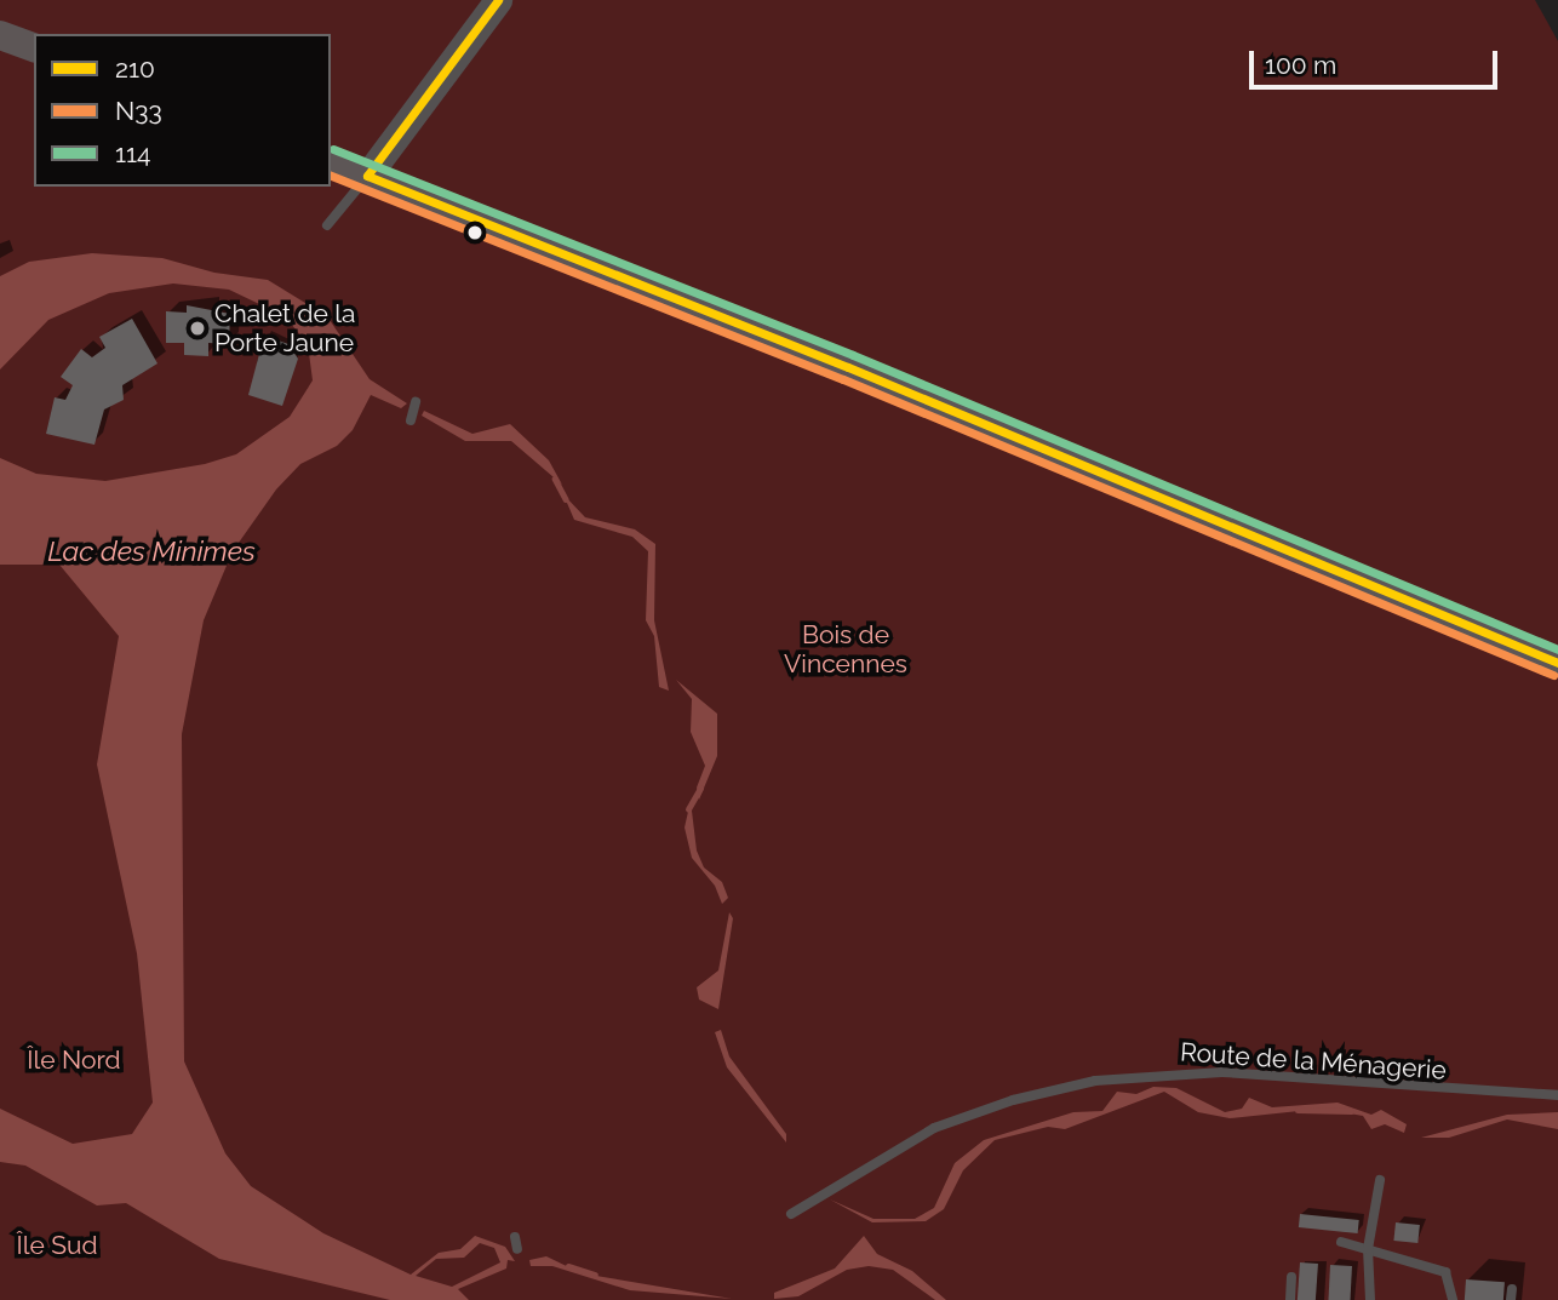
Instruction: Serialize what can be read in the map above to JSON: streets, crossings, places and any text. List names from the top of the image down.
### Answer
{
  "streets": {
    "lane": ["Route de la Ménagerie"]
  },
  "water": ["Lac des Minimes"],
  "parks": ["Bois de Vincennes", "Île Nord", "Île Sud"],
  "places": ["Chalet de la Porte Jaune"],
  "lines": ["transit line 210", "transit line 114", "transit line N33"],
  "legend": ["210", "N33", "114"],
  "scale_bar": "100 m"
}
